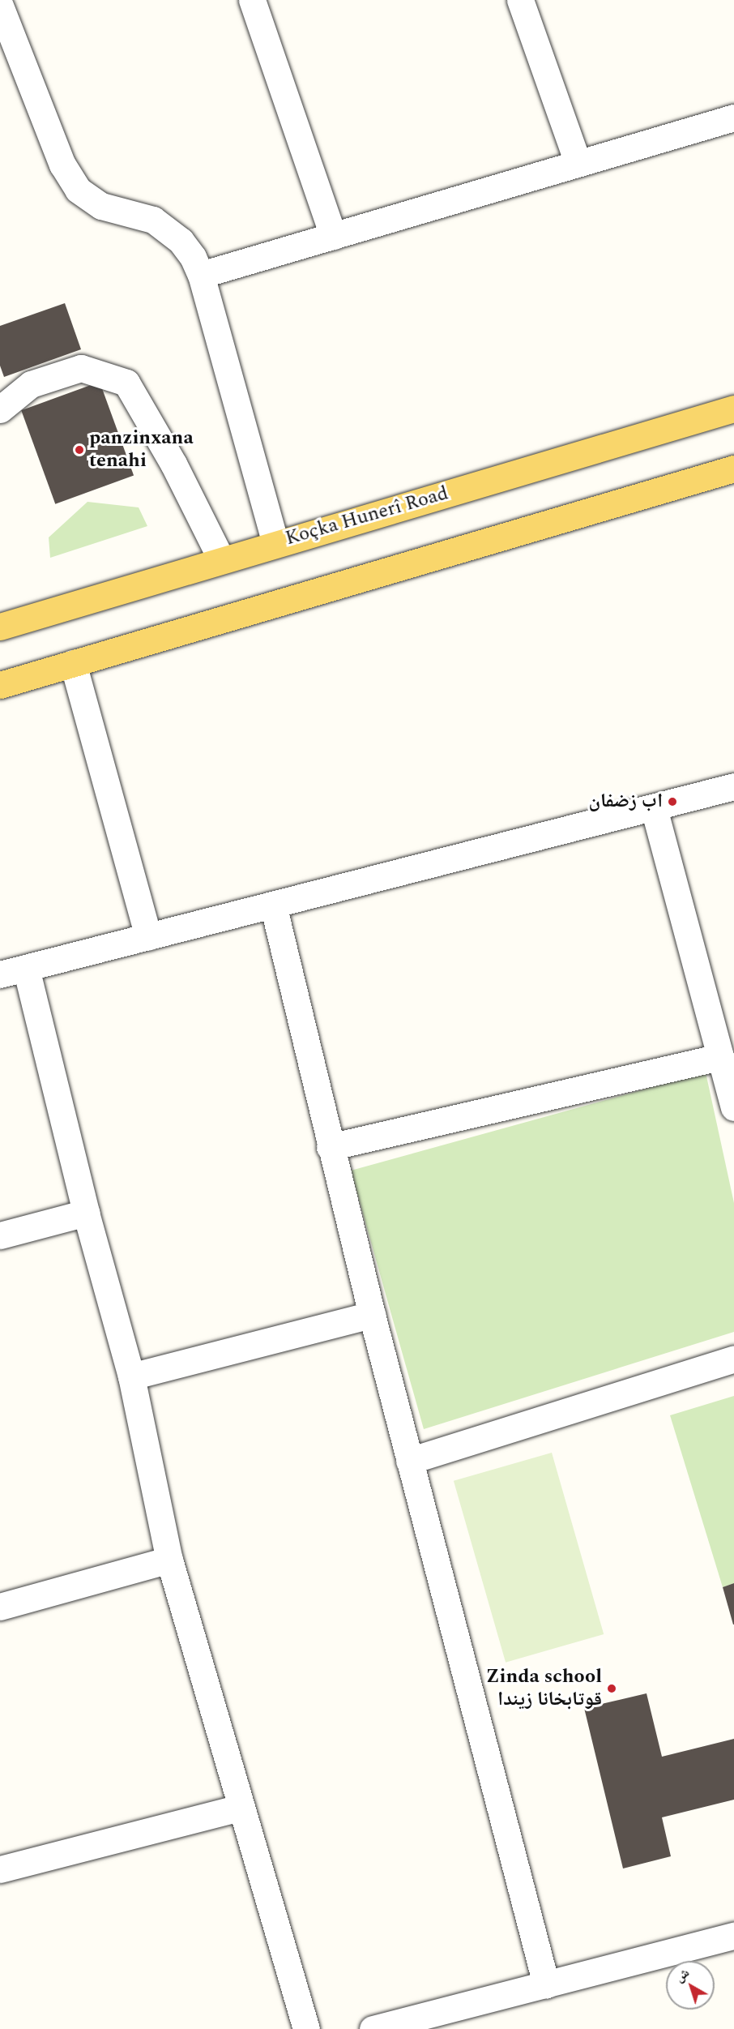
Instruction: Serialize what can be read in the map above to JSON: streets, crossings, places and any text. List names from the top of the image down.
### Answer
{
  "streets": {
    "main road": ["Koçka Hunerî Road"]
  },
  "places": ["panzinxana tenahi", "اب زضفان", "Zinda school قوتابخانا زیندا"],
  "north": "top left"
}
